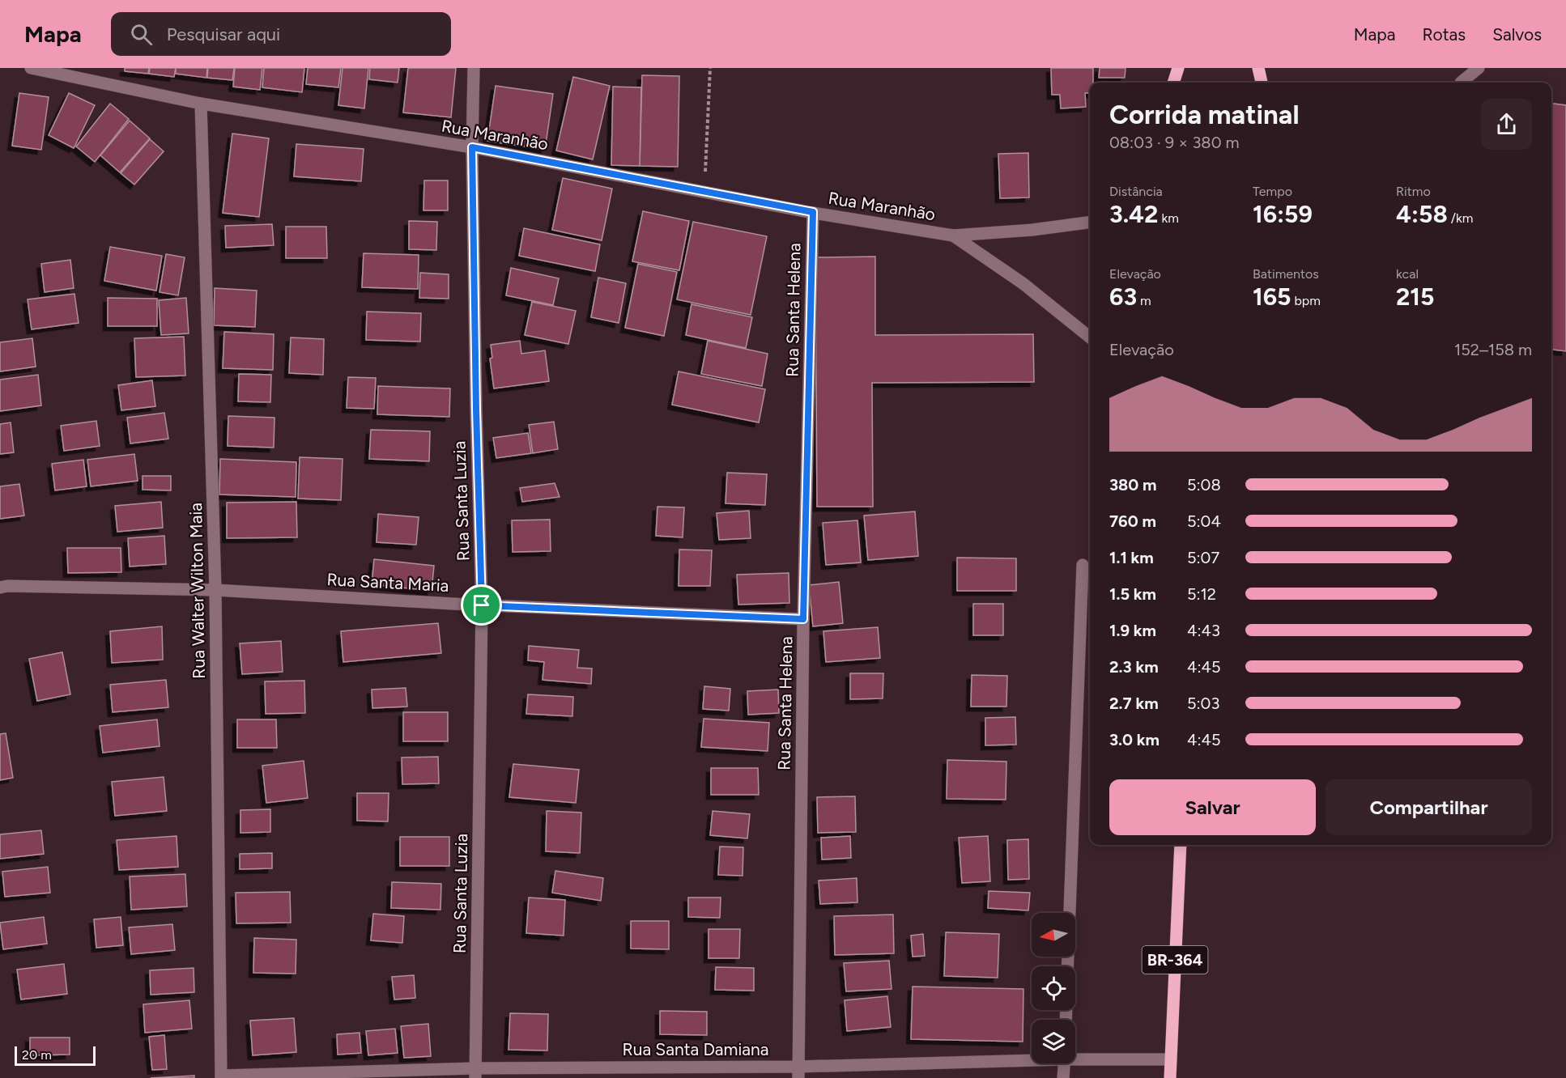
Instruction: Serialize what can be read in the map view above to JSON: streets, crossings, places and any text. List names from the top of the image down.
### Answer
{
  "streets": {
    "main road": ["BR-364"],
    "street": [
      "Rua Maranhão",
      "Rua Santa Helena",
      "Rua Santa Luzia",
      "Rua Santa Maria",
      "Rua Walter Wilton Maia",
      "Rua Santa Damiana"
    ]
  },
  "crossings": [
    ["Rua Maranhão", "Rua Santa Helena"],
    ["Rua Maranhão", "Rua Santa Luzia"],
    ["Rua Maranhão", "Rua Walter Wilton Maia"],
    ["Rua Santa Helena", "Rua Santa Maria"],
    ["Rua Santa Helena", "Rua Santa Damiana"],
    ["Rua Santa Luzia", "Rua Santa Maria"],
    ["Rua Santa Luzia", "Rua Santa Damiana"],
    ["Rua Santa Maria", "Rua Walter Wilton Maia"],
    ["Rua Walter Wilton Maia", "Rua Santa Damiana"],
    ["BR-364", "Rua Santa Damiana"]
  ],
  "scale_bar": "20 m",
  "north": "left",
  "page": {
    "header": "Mapa",
    "search": "Pesquisar aqui",
    "nav": ["Mapa", "Rotas", "Salvos"],
    "heading": ["Corrida matinal", "08:03 · 9 × 380 m"],
    "stats": [
      ["Distância", "3.42 km"],
      ["Tempo", "16:59"],
      ["Ritmo", "4:58 /km"],
      ["Elevação", "63 m"],
      ["Batimentos", "165 bpm"],
      ["kcal", "215"]
    ],
    "chart": ["Elevação", "152–158 m"],
    "list": [
      {
        "name": "380 m",
        "note": "5:08"
      },
      {
        "name": "760 m",
        "note": "5:04"
      },
      {
        "name": "1.1 km",
        "note": "5:07"
      },
      {
        "name": "1.5 km",
        "note": "5:12"
      },
      {
        "name": "1.9 km",
        "note": "4:43"
      },
      {
        "name": "2.3 km",
        "note": "4:45"
      },
      {
        "name": "2.7 km",
        "note": "5:03"
      },
      {
        "name": "3.0 km",
        "note": "4:45"
      }
    ],
    "buttons": ["Salvar", "Compartilhar"],
    "scale": "20 m"
  }
}
